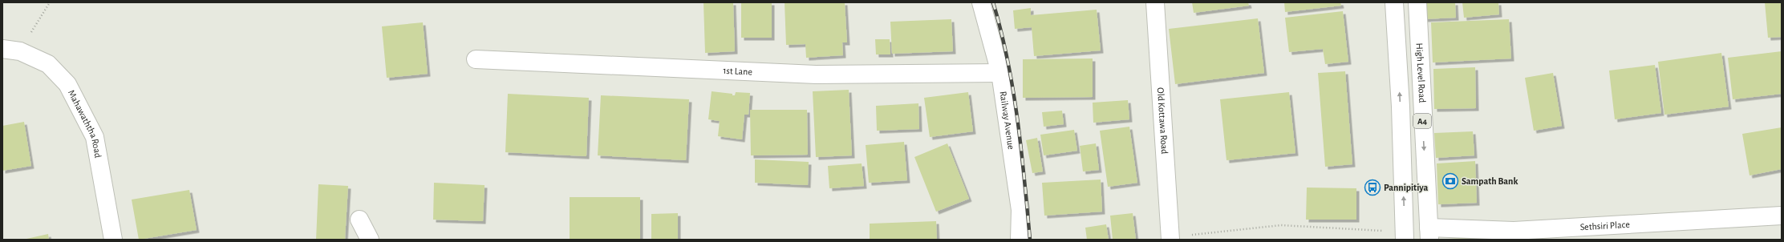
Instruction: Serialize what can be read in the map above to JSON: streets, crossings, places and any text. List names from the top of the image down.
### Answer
{
  "streets": {
    "main road": [
      "1st Lane",
      "High Level Road",
      "Railway Avenue",
      "Old Kottawa Road",
      "A4",
      "Mahawaththa Road",
      "Sethsiri Place"
    ]
  },
  "crossings": [
    ["1st Lane", "Railway Avenue"],
    ["High Level Road", "Sethsiri Place"]
  ],
  "places": {
    "bank": ["Sampath Bank"],
    "bus stop": ["Pannipitiya"]
  }
}
